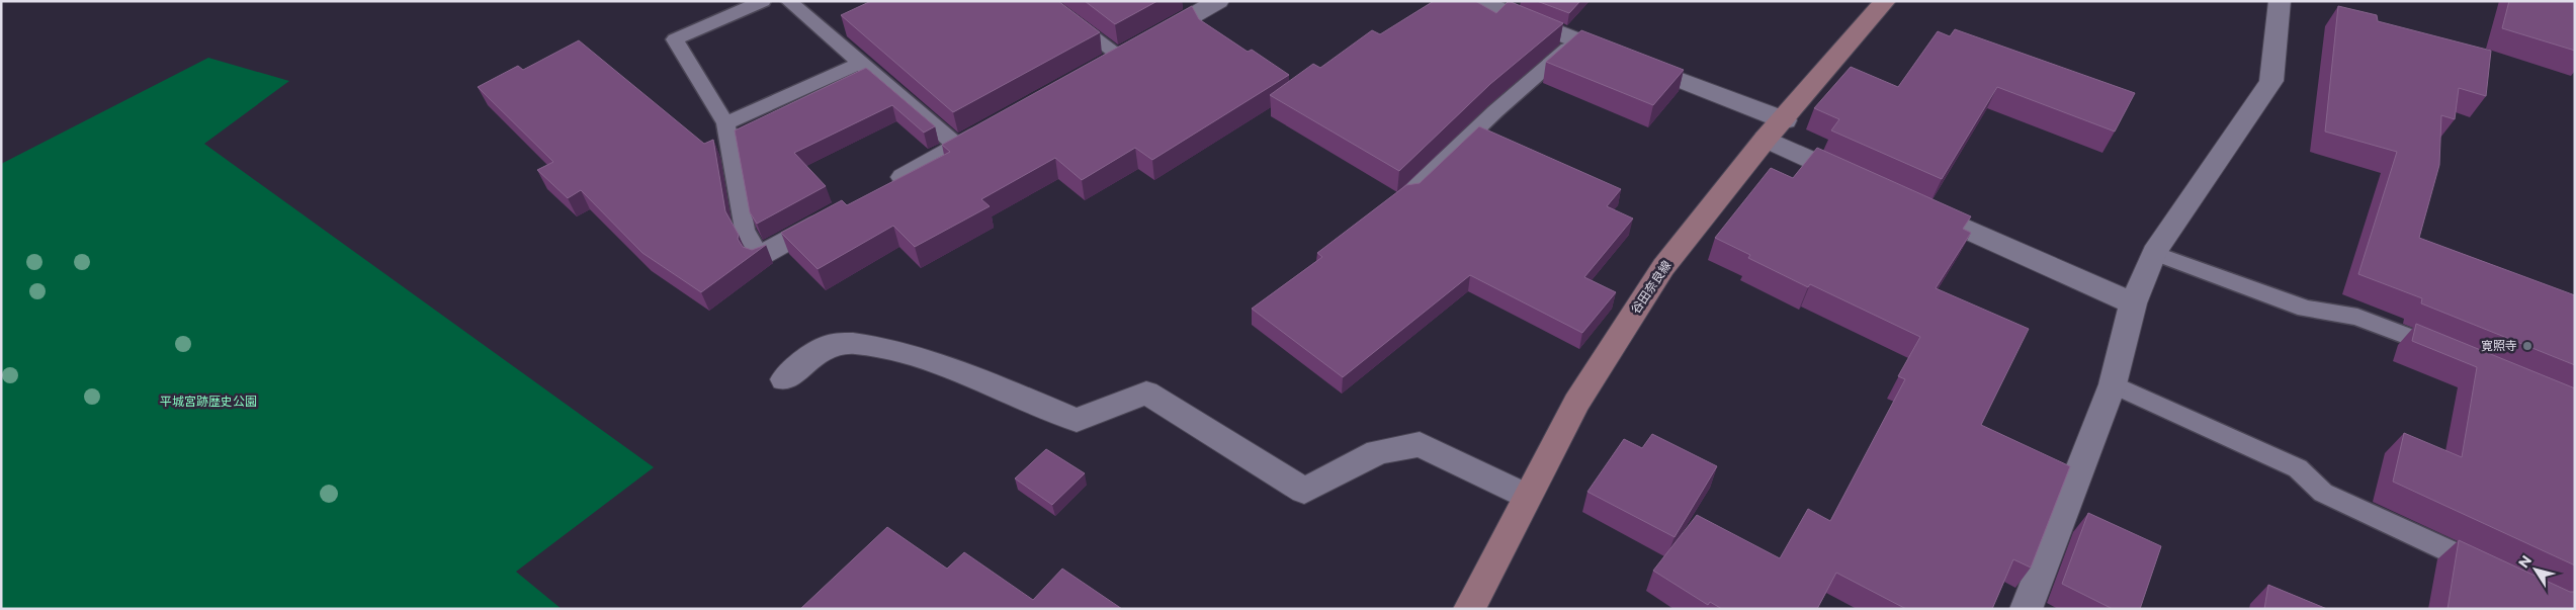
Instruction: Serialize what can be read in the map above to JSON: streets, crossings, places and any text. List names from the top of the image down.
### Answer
{
  "streets": {
    "main road": ["谷田奈良線"]
  },
  "parks": ["平城宮跡歴史公園"],
  "places": ["寛照寺"],
  "north": "top left"
}
